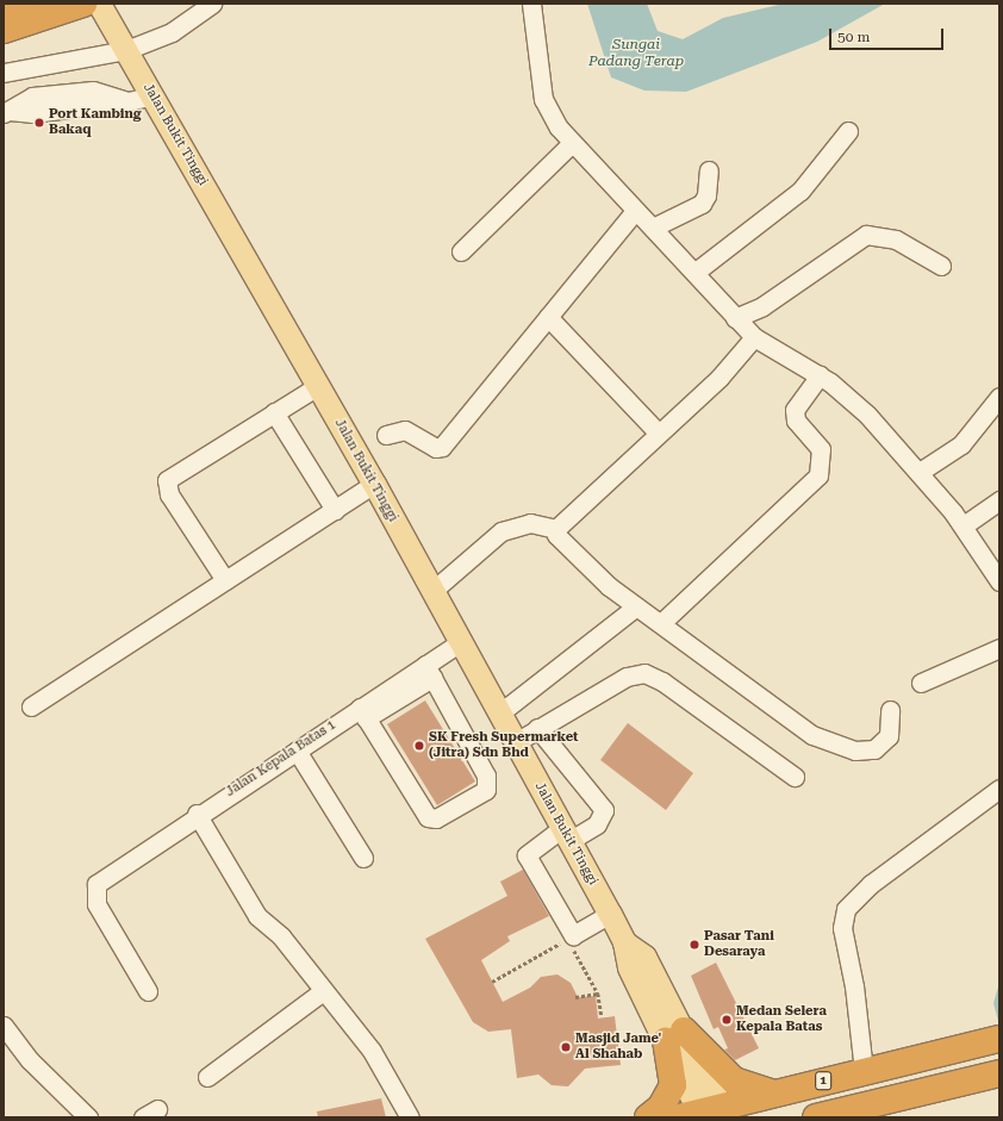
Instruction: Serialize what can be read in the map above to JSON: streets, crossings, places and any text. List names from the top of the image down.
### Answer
{
  "streets": {
    "highway": ["1"],
    "main road": ["Jalan Bukit Tinggi"],
    "street": ["Jalan Kepala Batas 1"]
  },
  "crossings": [
    ["Jalan Bukit Tinggi", "Jalan Kepala Batas 1"],
    ["Jalan Bukit Tinggi", "1"]
  ],
  "water": ["Sungai Padang Terap"],
  "places": [
    "Port Kambing Bakaq",
    "SK Fresh Supermarket (Jitra) Sdn Bhd",
    "Pasar Tani Desaraya",
    "Medan Selera Kepala Batas",
    "Masjid Jame' Al Shahab"
  ],
  "scale_bar": "50 m"
}
